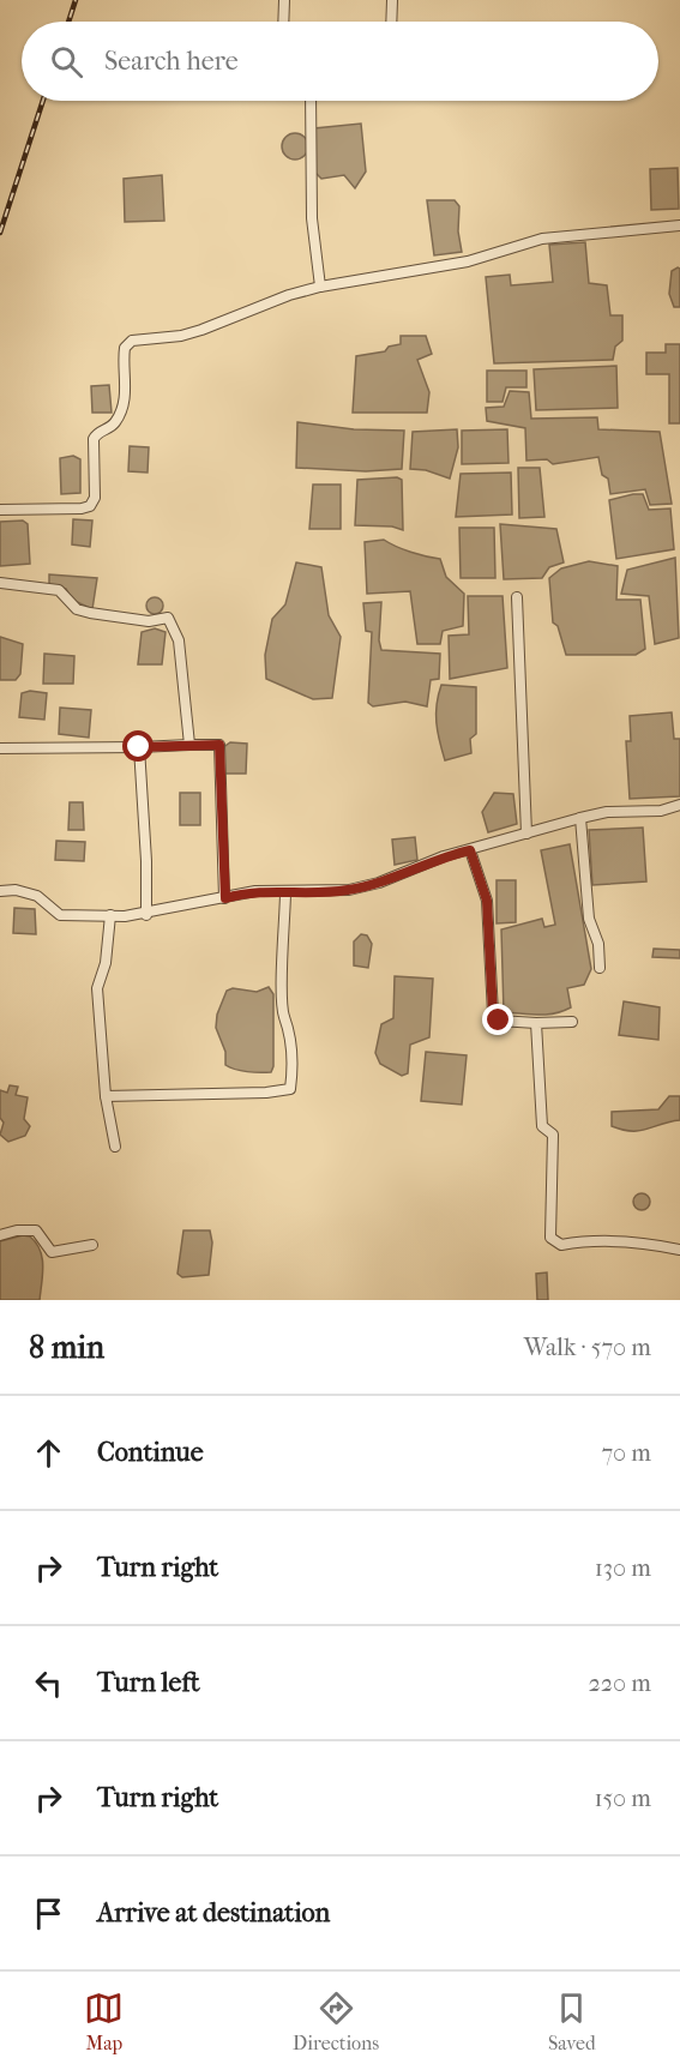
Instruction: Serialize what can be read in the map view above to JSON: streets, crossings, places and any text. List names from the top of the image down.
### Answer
{
  "page": {
    "search": "Search here",
    "heading": ["8 min", "Walk · 570 m"],
    "list": [
      ["Continue", "70 m"],
      ["Turn right", "130 m"],
      ["Turn left", "220 m"],
      ["Turn right", "150 m"],
      "Arrive at destination"
    ],
    "nav": ["Map", "Directions", "Saved"]
  }
}
